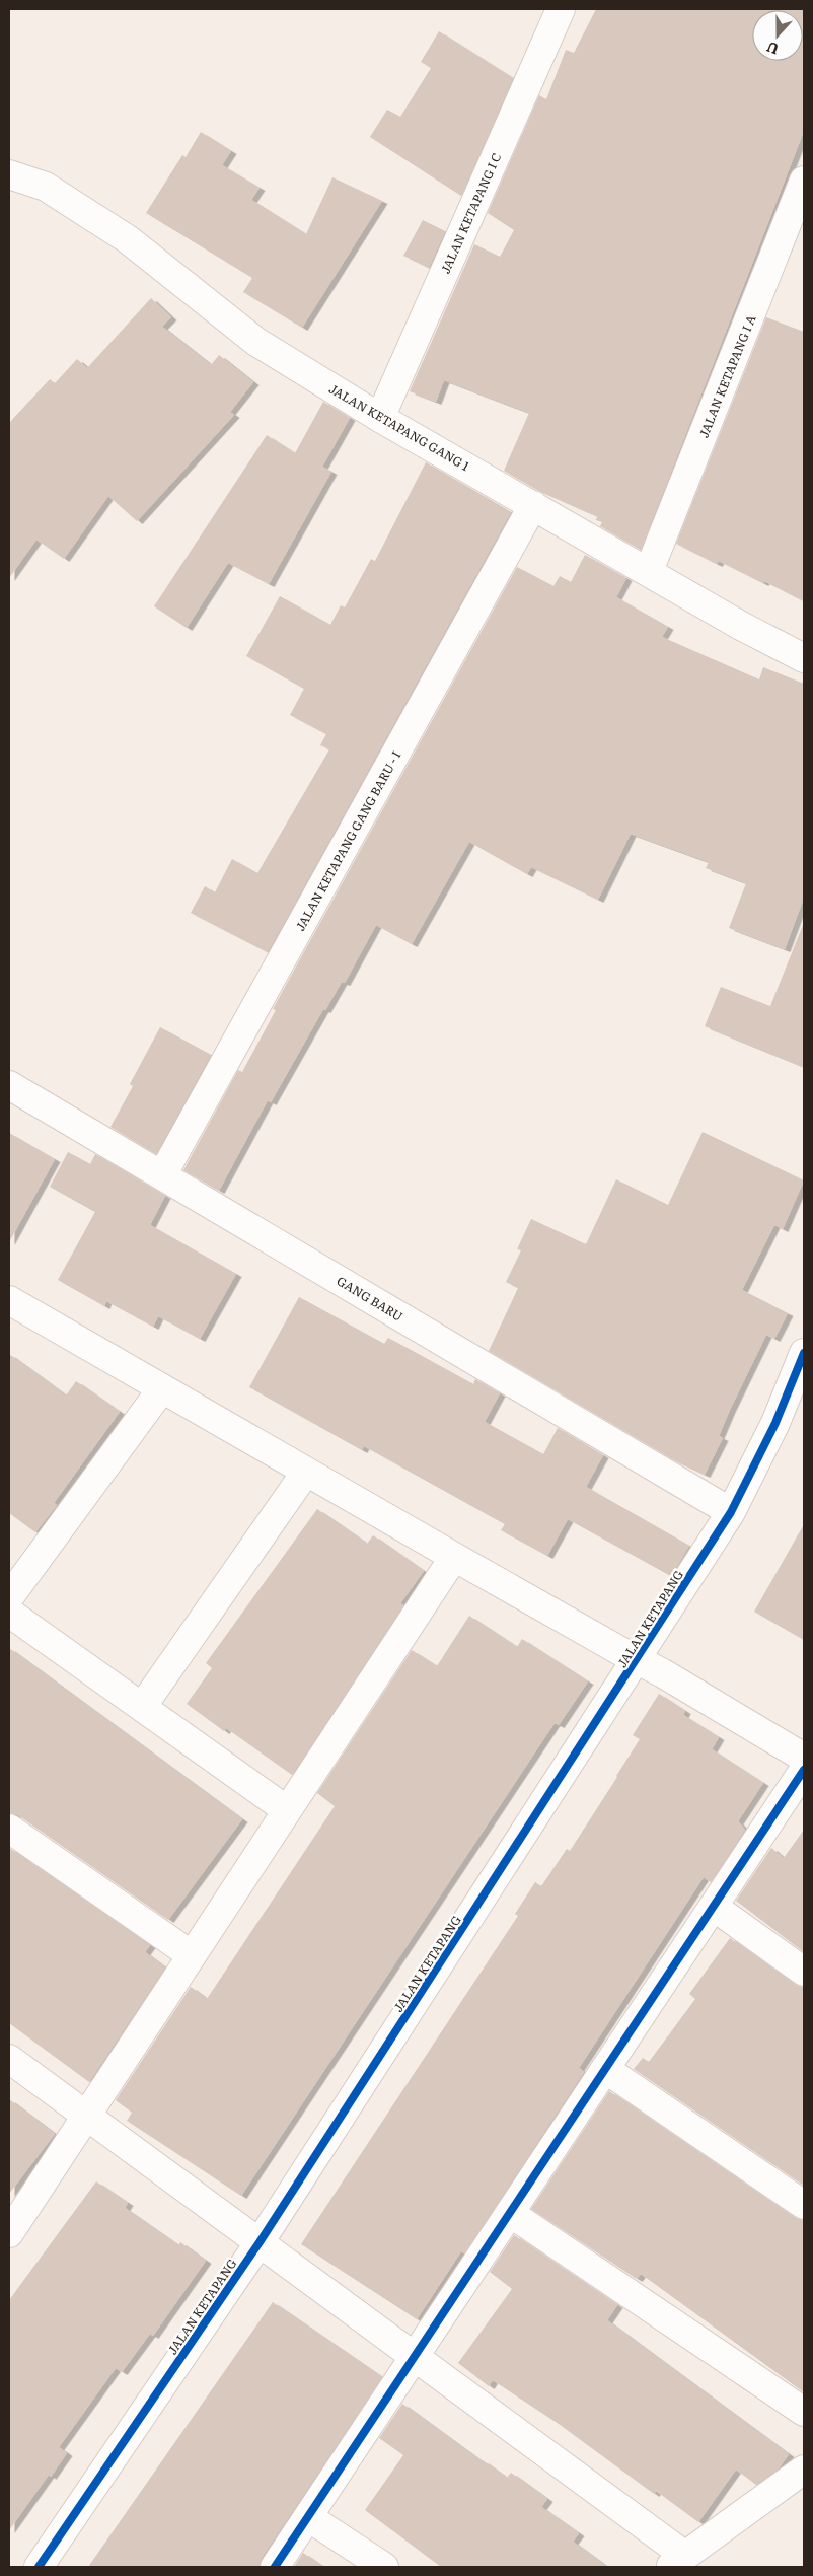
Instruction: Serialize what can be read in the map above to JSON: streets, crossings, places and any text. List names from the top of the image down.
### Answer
{
  "streets": {
    "street": [
      "JALAN KETAPANG I C",
      "JALAN KETAPANG I A",
      "JALAN KETAPANG GANG 1",
      "JALAN KETAPANG GANG BARU - I",
      "GANG BARU",
      "JALAN KETAPANG"
    ]
  },
  "crossings": [
    ["JALAN KETAPANG I C", "JALAN KETAPANG GANG 1"],
    ["JALAN KETAPANG I A", "JALAN KETAPANG GANG 1"],
    ["JALAN KETAPANG GANG 1", "JALAN KETAPANG GANG BARU - I"],
    ["JALAN KETAPANG GANG BARU - I", "GANG BARU"],
    ["GANG BARU", "JALAN KETAPANG"]
  ],
  "north": "bottom"
}
